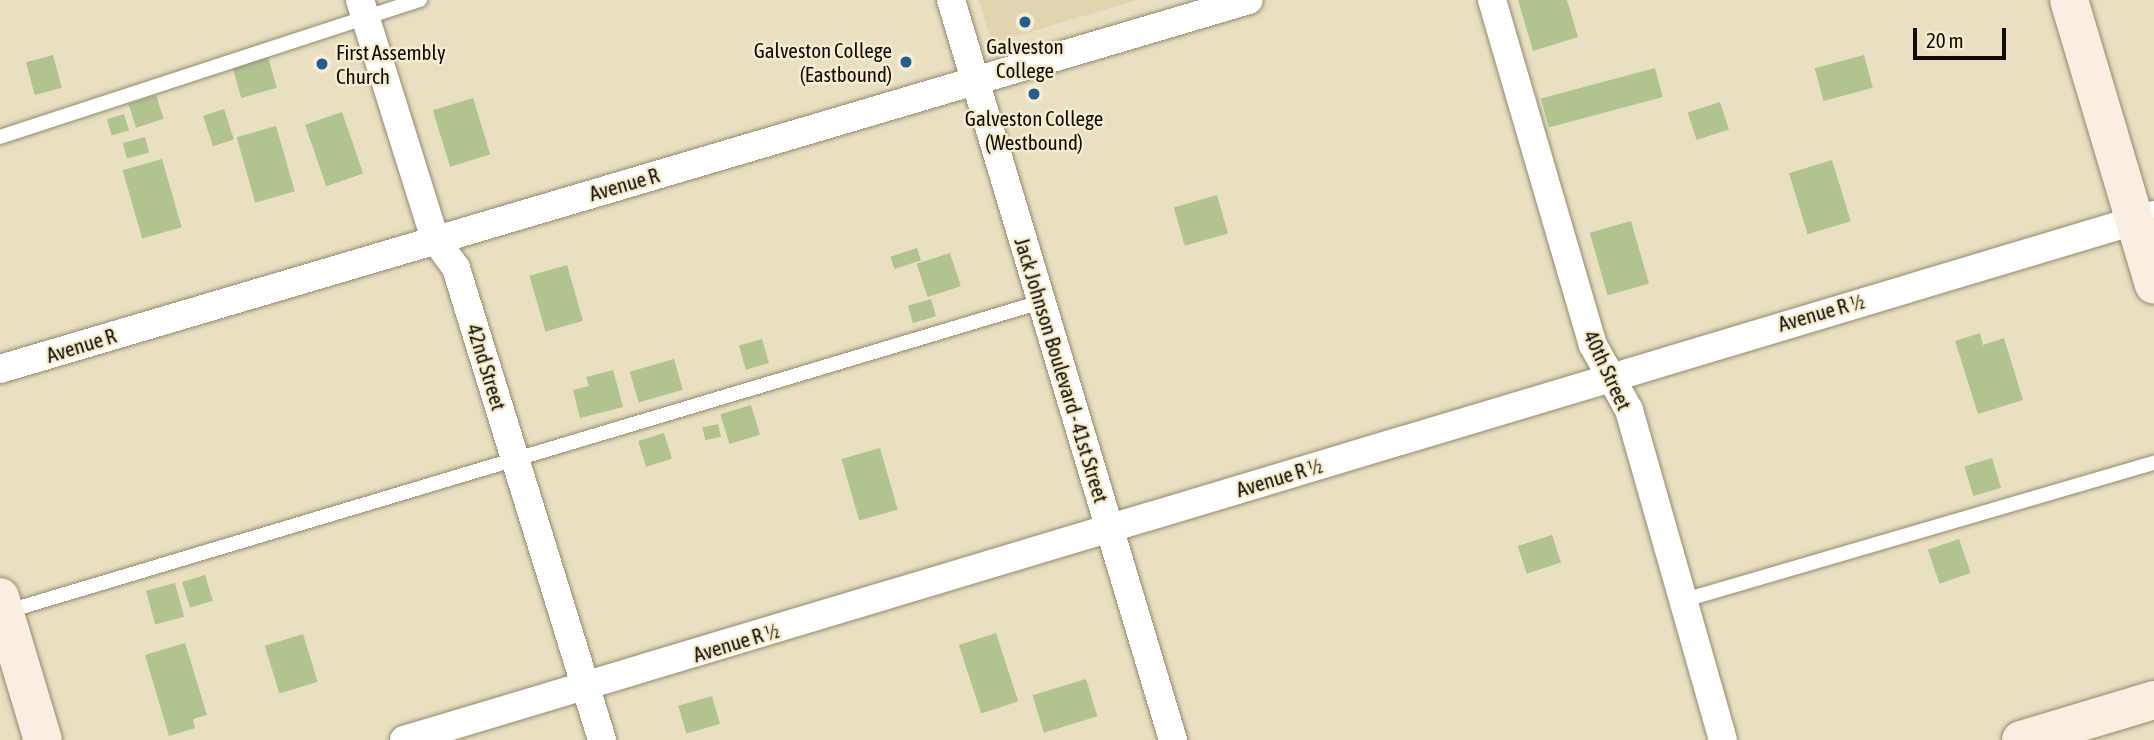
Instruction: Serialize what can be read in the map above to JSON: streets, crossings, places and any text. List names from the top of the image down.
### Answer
{
  "streets": {
    "street": [
      "Avenue R",
      "Avenue R ½",
      "42nd Street",
      "Jack Johnson Boulevard - 41st Street",
      "40th Street"
    ]
  },
  "crossings": [
    ["Avenue R", "42nd Street"],
    ["Avenue R", "Jack Johnson Boulevard - 41st Street"],
    ["Avenue R ½", "42nd Street"],
    ["Avenue R ½", "Jack Johnson Boulevard - 41st Street"],
    ["Avenue R ½", "40th Street"]
  ],
  "places": [
    "Galveston College",
    "Galveston College (Eastbound)",
    "First Assembly Church",
    "Galveston College (Westbound)"
  ],
  "scale_bar": "20 m"
}
